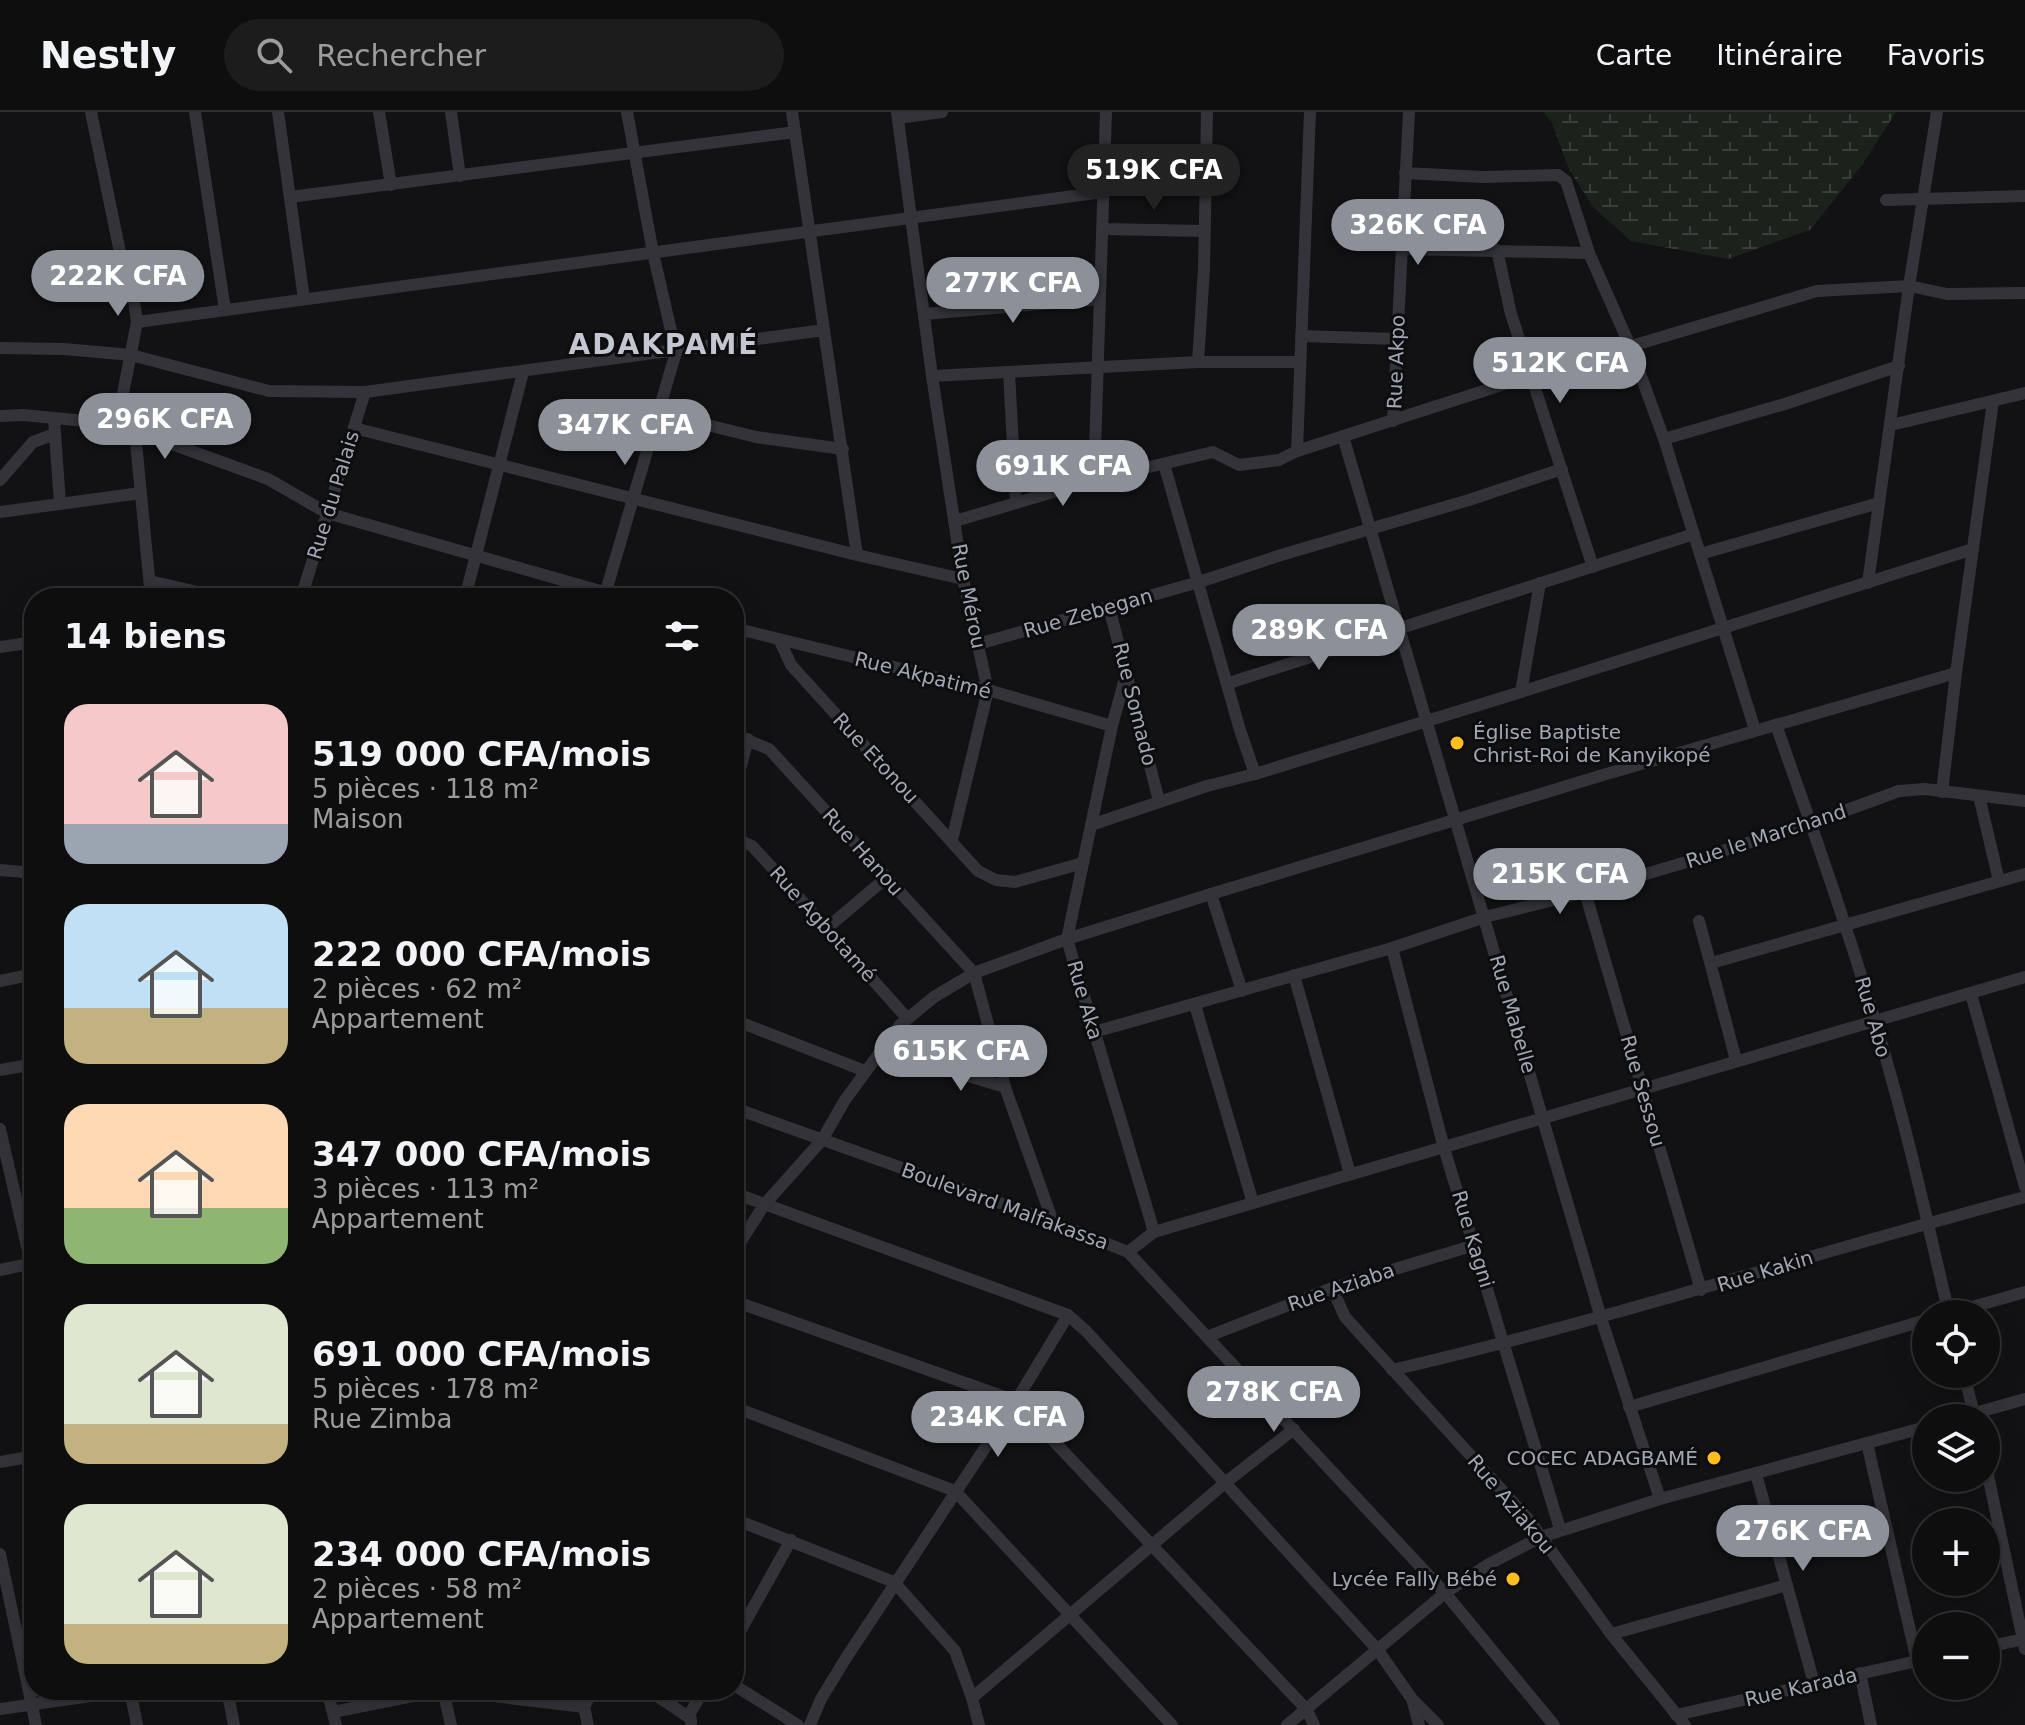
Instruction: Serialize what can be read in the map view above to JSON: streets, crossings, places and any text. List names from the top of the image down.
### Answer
{
  "streets": {
    "street": [
      "Rue Akpo",
      "Rue du Palais",
      "Rue Mérou",
      "Rue Zebegan",
      "Rue Akpatimé",
      "Rue Somado",
      "Rue Etonou",
      "Rue le Marchand",
      "Rue Hanou",
      "Rue Agbotamé",
      "Rue Aka",
      "Rue Mabelle",
      "Rue Abo",
      "Rue Sessou",
      "Boulevard Malfakassa",
      "Rue Kagni",
      "Rue Kakin",
      "Rue Aziaba",
      "Rue Aziakou",
      "Rue Karada"
    ]
  },
  "crossings": [
    ["Rue Mérou", "Rue Zebegan"],
    ["Rue Mérou", "Rue Akpatimé"],
    ["Rue Mérou", "Rue Etonou"],
    ["Rue Zebegan", "Rue Somado"],
    ["Rue Zebegan", "Rue Mabelle"],
    ["Rue Akpatimé", "Rue Etonou"],
    ["Rue Akpatimé", "Rue Aka"],
    ["Rue Somado", "Rue Aka"],
    ["Rue Etonou", "Rue Aka"],
    ["Rue le Marchand", "Rue Aka"],
    ["Rue le Marchand", "Rue Mabelle"],
    ["Rue le Marchand", "Rue Abo"],
    ["Rue le Marchand", "Rue Sessou"],
    ["Rue le Marchand", "Rue Kagni"],
    ["Rue Mabelle", "Rue Kakin"],
    ["Rue Abo", "Rue Kakin"],
    ["Rue Sessou", "Rue Kakin"],
    ["Boulevard Malfakassa", "Rue Aziaba"],
    ["Rue Kagni", "Rue Kakin"],
    ["Rue Kagni", "Rue Aziaba"],
    ["Rue Kakin", "Rue Aziakou"],
    ["Rue Aziaba", "Rue Aziakou"],
    ["Rue Aziakou", "Rue Karada"]
  ],
  "districts": ["ADAKPAMÉ"],
  "places": ["Église Baptiste Christ-Roi de Kanyikopé", "COCEC ADAGBAMÉ", "Lycée Fally Bébé"],
  "page": {
    "header": "Nestly",
    "search": "Rechercher",
    "nav": ["Carte", "Itinéraire", "Favoris"],
    "price": [
      "519K CFA",
      "326K CFA",
      "222K CFA",
      "277K CFA",
      "512K CFA",
      "296K CFA",
      "347K CFA",
      "691K CFA",
      "289K CFA",
      "215K CFA",
      "615K CFA",
      "278K CFA",
      "234K CFA",
      "276K CFA"
    ],
    "heading": "14 biens",
    "list": [
      {
        "name": "519 000 CFA/mois",
        "note": "5 pièces · 118 m² · Maison"
      },
      {
        "name": "222 000 CFA/mois",
        "note": "2 pièces · 62 m² · Appartement"
      },
      {
        "name": "347 000 CFA/mois",
        "note": "3 pièces · 113 m² · Appartement"
      },
      {
        "name": "691 000 CFA/mois",
        "note": "5 pièces · 178 m² · Rue Zimba"
      },
      {
        "name": "234 000 CFA/mois",
        "note": "2 pièces · 58 m² · Appartement"
      }
    ],
    "map_buttons": ["+", "−"]
  }
}
